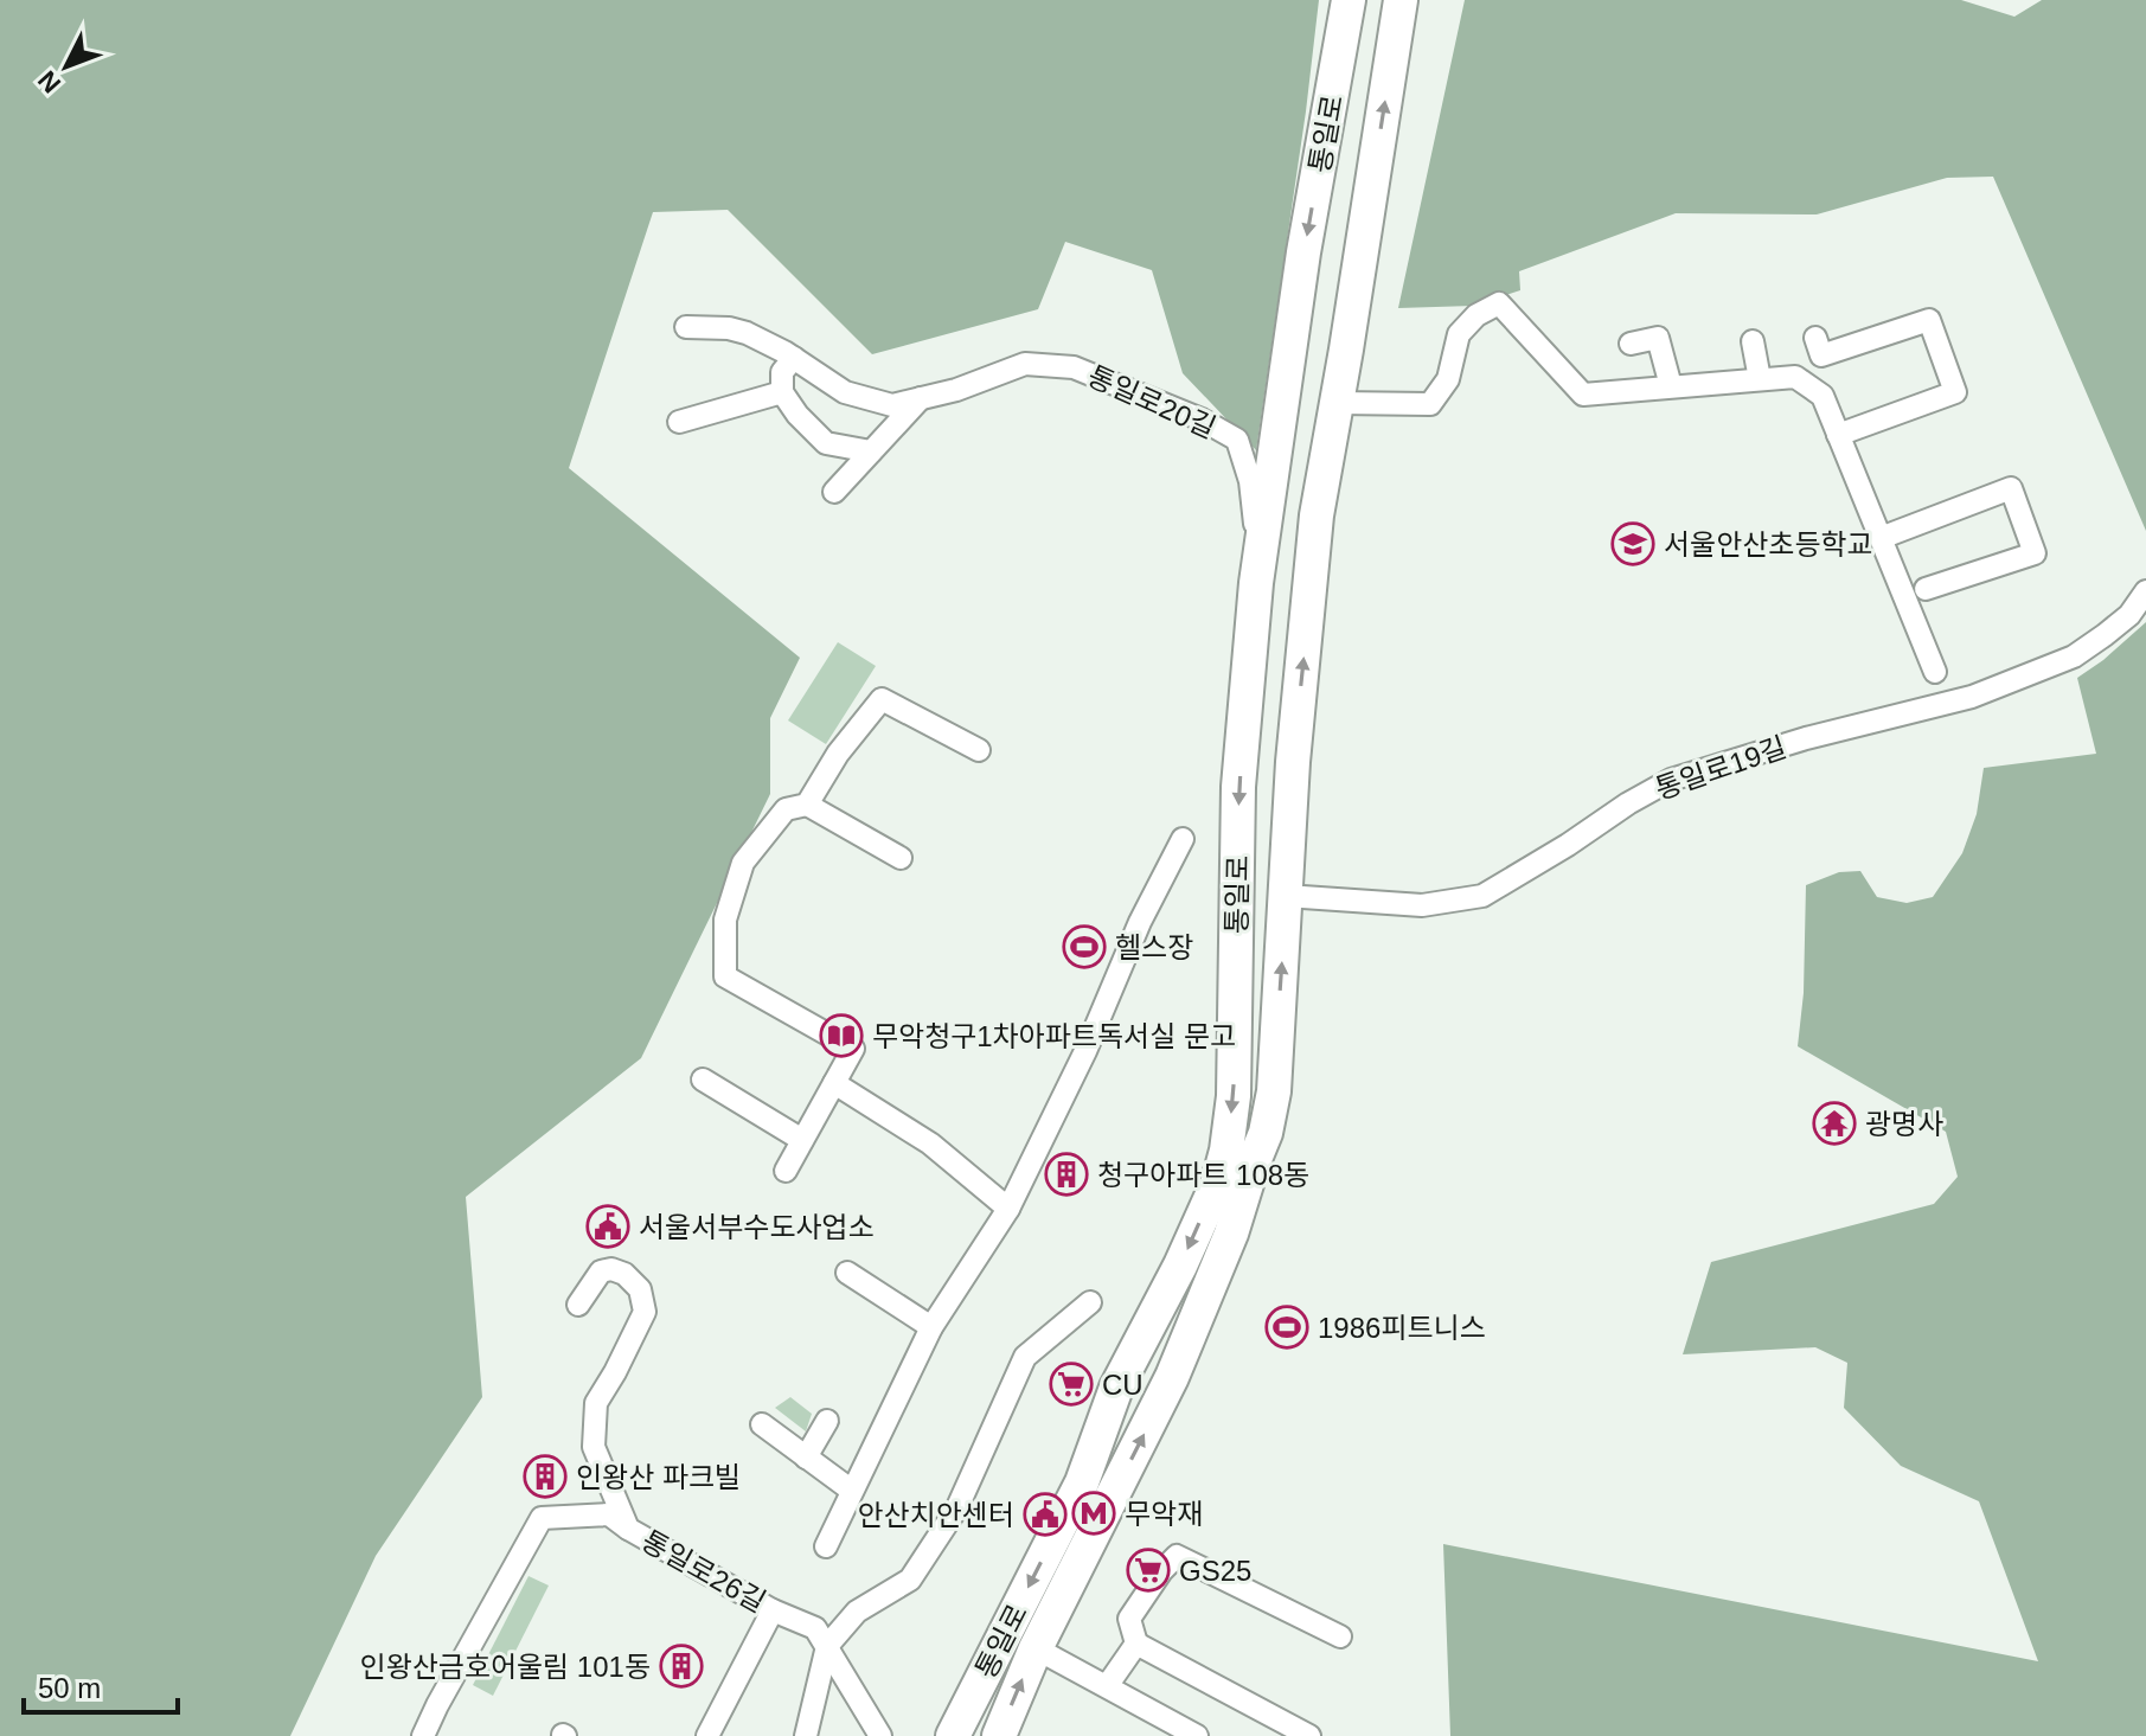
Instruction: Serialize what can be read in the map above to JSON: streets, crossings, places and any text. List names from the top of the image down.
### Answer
{
  "streets": {
    "main road": ["통일로"],
    "street": ["통일로20길", "통일로19길", "통일로26길"]
  },
  "crossings": [
    ["통일로", "통일로20길"],
    ["통일로", "통일로19길"]
  ],
  "places": {
    "school or university": ["서울안산초등학교"],
    "sports": ["헬스장", "1986피트니스"],
    "library": ["무악청구1차아파트독서실 문고"],
    "temple": ["광명사"],
    "building": ["청구아파트 108동", "인왕산 파크빌", "인왕산금호어울림 101동"],
    "public building": ["서울서부수도사업소", "안산치안센터"],
    "supermarket": ["CU", "GS25"],
    "metro station": ["무악재"]
  },
  "scale_bar": "50 m",
  "north": "bottom left"
}
